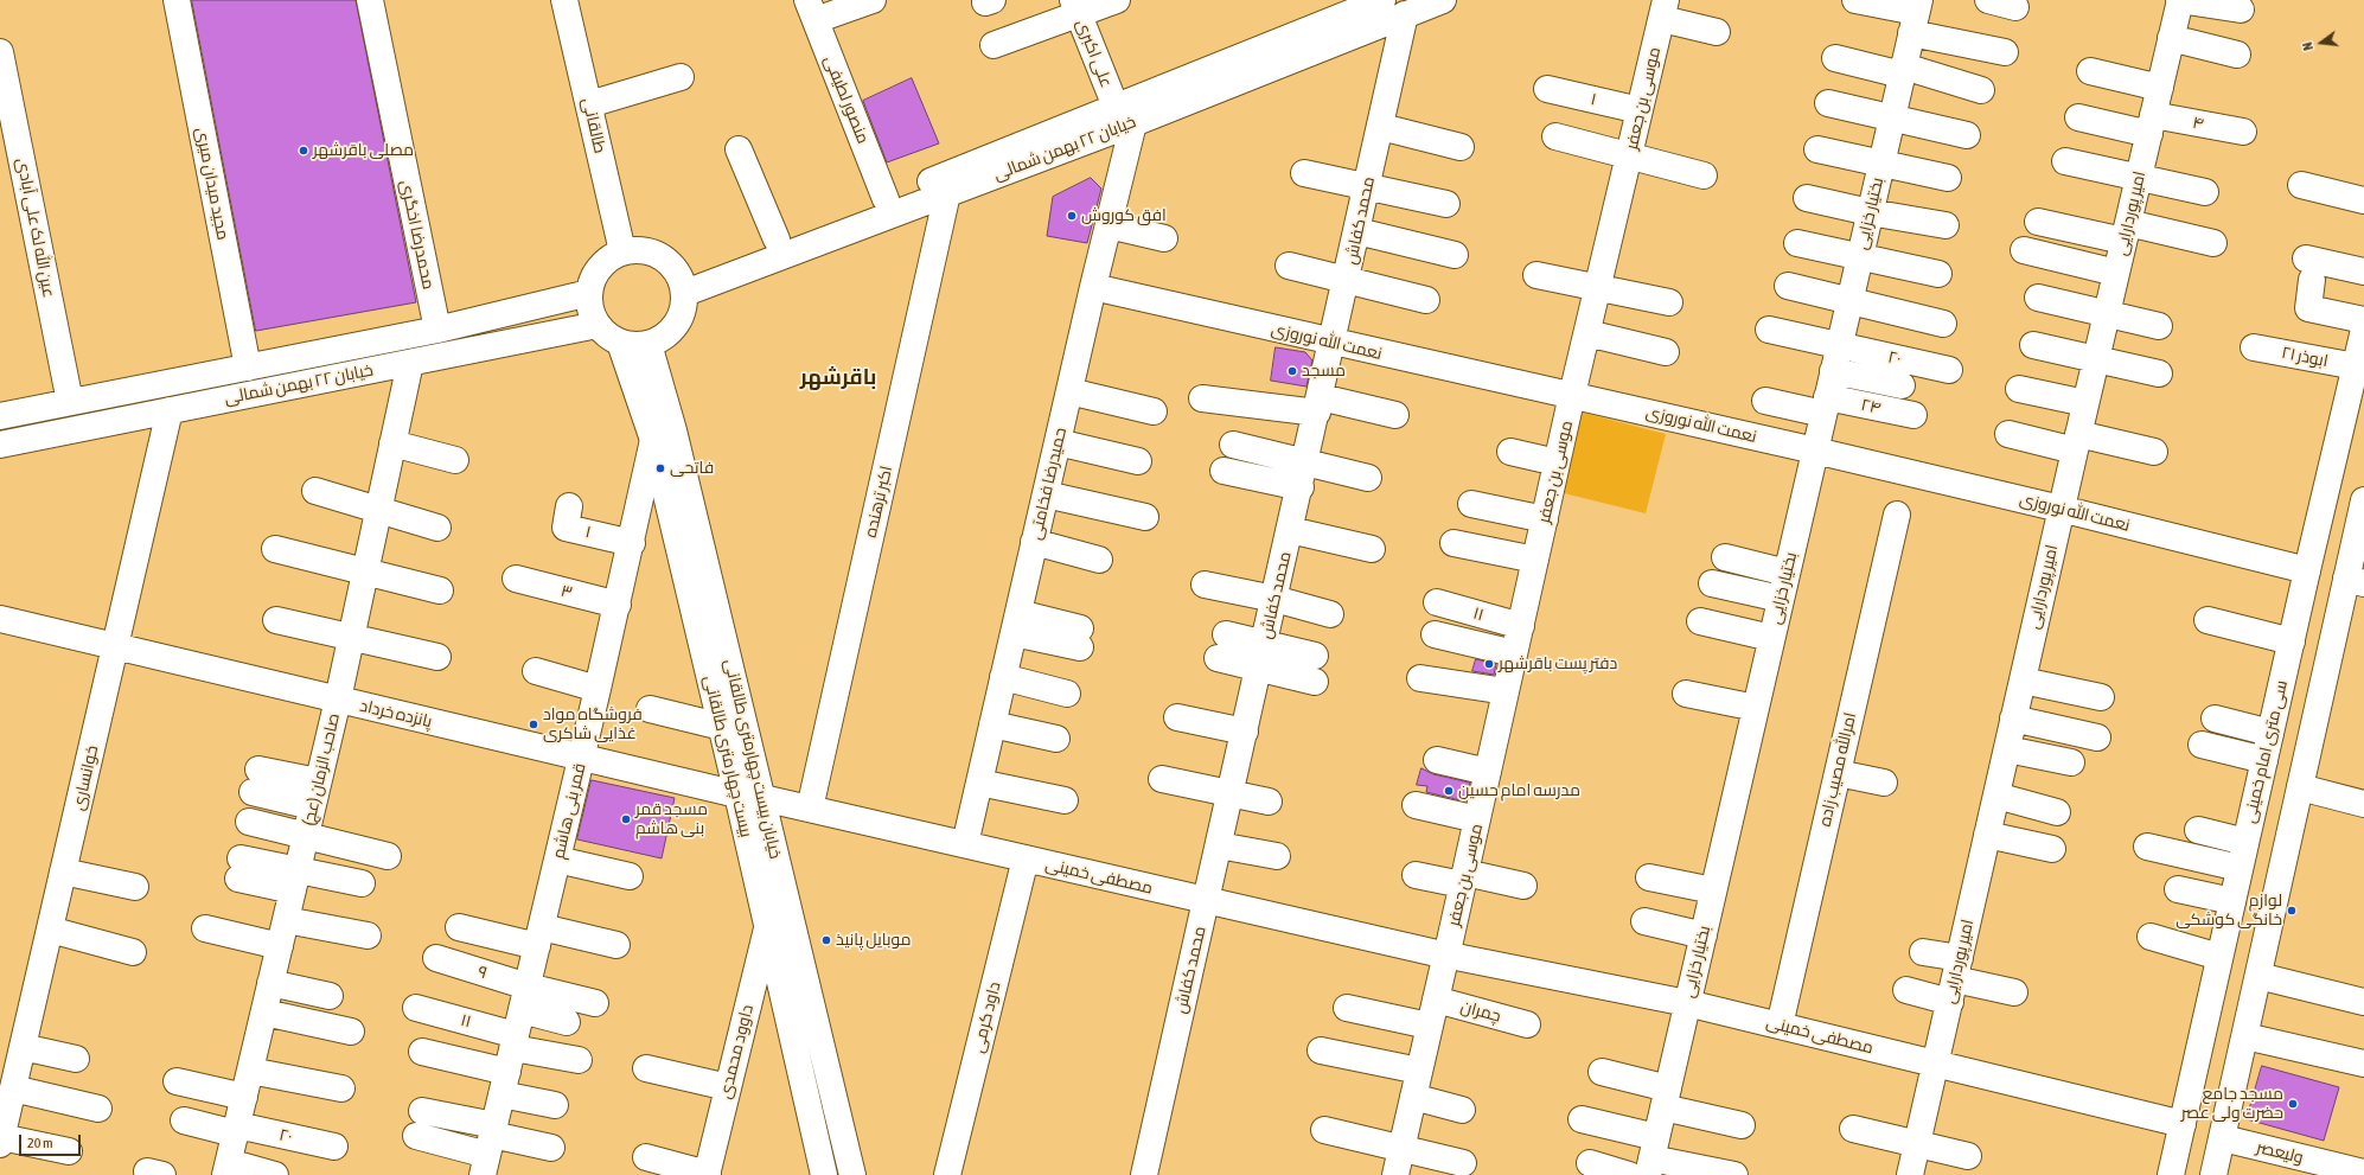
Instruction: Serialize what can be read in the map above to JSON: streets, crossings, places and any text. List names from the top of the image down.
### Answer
{
  "streets": {
    "street": [
      "علی اکبری",
      "موسی بن جعفر",
      "منصور لطیفی",
      "۱",
      "۴",
      "طالقانی",
      "خیابان ۲۲ بهمن شمالی",
      "مجید میدان میری",
      "بختیار خزایی",
      "امیر پوردارایی",
      "محمد کفاش",
      "عین الله لک علی آبادی",
      "محمدرضا اخگری",
      "نعمت الله نوروزی",
      "ابوذر ۲۱",
      "۲۰",
      "۲۴",
      "حمیدرضا فخامتی",
      "اکبر ترهنده",
      "۳",
      "۱۱",
      "پانزده خرداد",
      "سی متری امام خمینی",
      "بیست چهار متری طالقانی",
      "خیابان بیست چهارمتری طالقانی",
      "صاحب الزمان (عج)",
      "امرالله مصیب زاده",
      "خوانساری",
      "قمر بنی هاشم",
      "مصطفی خمینی",
      "۹",
      "چمران",
      "داود کرمی",
      "داوود محمدی",
      "وليعصر"
    ]
  },
  "crossings": [
    ["علی اکبری", "خیابان ۲۲ بهمن شمالی"],
    ["علی اکبری", "حمیدرضا فخامتی"],
    ["موسی بن جعفر", "۱"],
    ["موسی بن جعفر", "نعمت الله نوروزی"],
    ["موسی بن جعفر", "۱۱"],
    ["موسی بن جعفر", "مصطفی خمینی"],
    ["موسی بن جعفر", "چمران"],
    ["منصور لطیفی", "خیابان ۲۲ بهمن شمالی"],
    ["۱", "قمر بنی هاشم"],
    ["۴", "امیر پوردارایی"],
    ["طالقانی", "خیابان ۲۲ بهمن شمالی"],
    ["طالقانی", "بیست چهار متری طالقانی"],
    ["طالقانی", "خیابان بیست چهارمتری طالقانی"],
    ["خیابان ۲۲ بهمن شمالی", "مجید میدان میری"],
    ["خیابان ۲۲ بهمن شمالی", "محمد کفاش"],
    ["خیابان ۲۲ بهمن شمالی", "عین الله لک علی آبادی"],
    ["خیابان ۲۲ بهمن شمالی", "محمدرضا اخگری"],
    ["خیابان ۲۲ بهمن شمالی", "حمیدرضا فخامتی"],
    ["خیابان ۲۲ بهمن شمالی", "اکبر ترهنده"],
    ["خیابان ۲۲ بهمن شمالی", "بیست چهار متری طالقانی"],
    ["خیابان ۲۲ بهمن شمالی", "خیابان بیست چهارمتری طالقانی"],
    ["خیابان ۲۲ بهمن شمالی", "صاحب الزمان (عج)"],
    ["خیابان ۲۲ بهمن شمالی", "خوانساری"],
    ["بختیار خزایی", "نعمت الله نوروزی"],
    ["بختیار خزایی", "۲۰"],
    ["بختیار خزایی", "۲۴"],
    ["بختیار خزایی", "مصطفی خمینی"],
    ["امیر پوردارایی", "نعمت الله نوروزی"],
    ["امیر پوردارایی", "مصطفی خمینی"],
    ["محمد کفاش", "نعمت الله نوروزی"],
    ["محمد کفاش", "مصطفی خمینی"],
    ["نعمت الله نوروزی", "حمیدرضا فخامتی"],
    ["نعمت الله نوروزی", "سی متری امام خمینی"],
    ["ابوذر ۲۱", "سی متری امام خمینی"],
    ["۲۰", "صاحب الزمان (عج)"],
    ["حمیدرضا فخامتی", "مصطفی خمینی"],
    ["اکبر ترهنده", "مصطفی خمینی"],
    ["۳", "قمر بنی هاشم"],
    ["۱۱", "قمر بنی هاشم"],
    ["پانزده خرداد", "بیست چهار متری طالقانی"],
    ["پانزده خرداد", "خیابان بیست چهارمتری طالقانی"],
    ["پانزده خرداد", "صاحب الزمان (عج)"],
    ["پانزده خرداد", "خوانساری"],
    ["پانزده خرداد", "قمر بنی هاشم"],
    ["پانزده خرداد", "مصطفی خمینی"],
    ["سی متری امام خمینی", "مصطفی خمینی"],
    ["بیست چهار متری طالقانی", "خیابان بیست چهارمتری طالقانی"],
    ["بیست چهار متری طالقانی", "قمر بنی هاشم"],
    ["بیست چهار متری طالقانی", "مصطفی خمینی"],
    ["بیست چهار متری طالقانی", "داوود محمدی"],
    ["خیابان بیست چهارمتری طالقانی", "قمر بنی هاشم"],
    ["خیابان بیست چهارمتری طالقانی", "مصطفی خمینی"],
    ["امرالله مصیب زاده", "مصطفی خمینی"],
    ["قمر بنی هاشم", "۹"],
    ["مصطفی خمینی", "داود کرمی"]
  ],
  "districts": ["باقرشهر"],
  "places": [
    "مصلی باقرشهر",
    "افق کوروش",
    "مسجد",
    "فاتحی",
    "دفتر پست باقرشهر",
    "فروشگاه مواد غذایی شاکری",
    "مدرسه امام حسین",
    "مسجد قمر بنی هاشم",
    "لوازم خانگی کوشکی",
    "موبایل پانیذ",
    "مسجد جامع حضرت ولی عصر"
  ],
  "scale_bar": "20 m",
  "north": "left"
}
